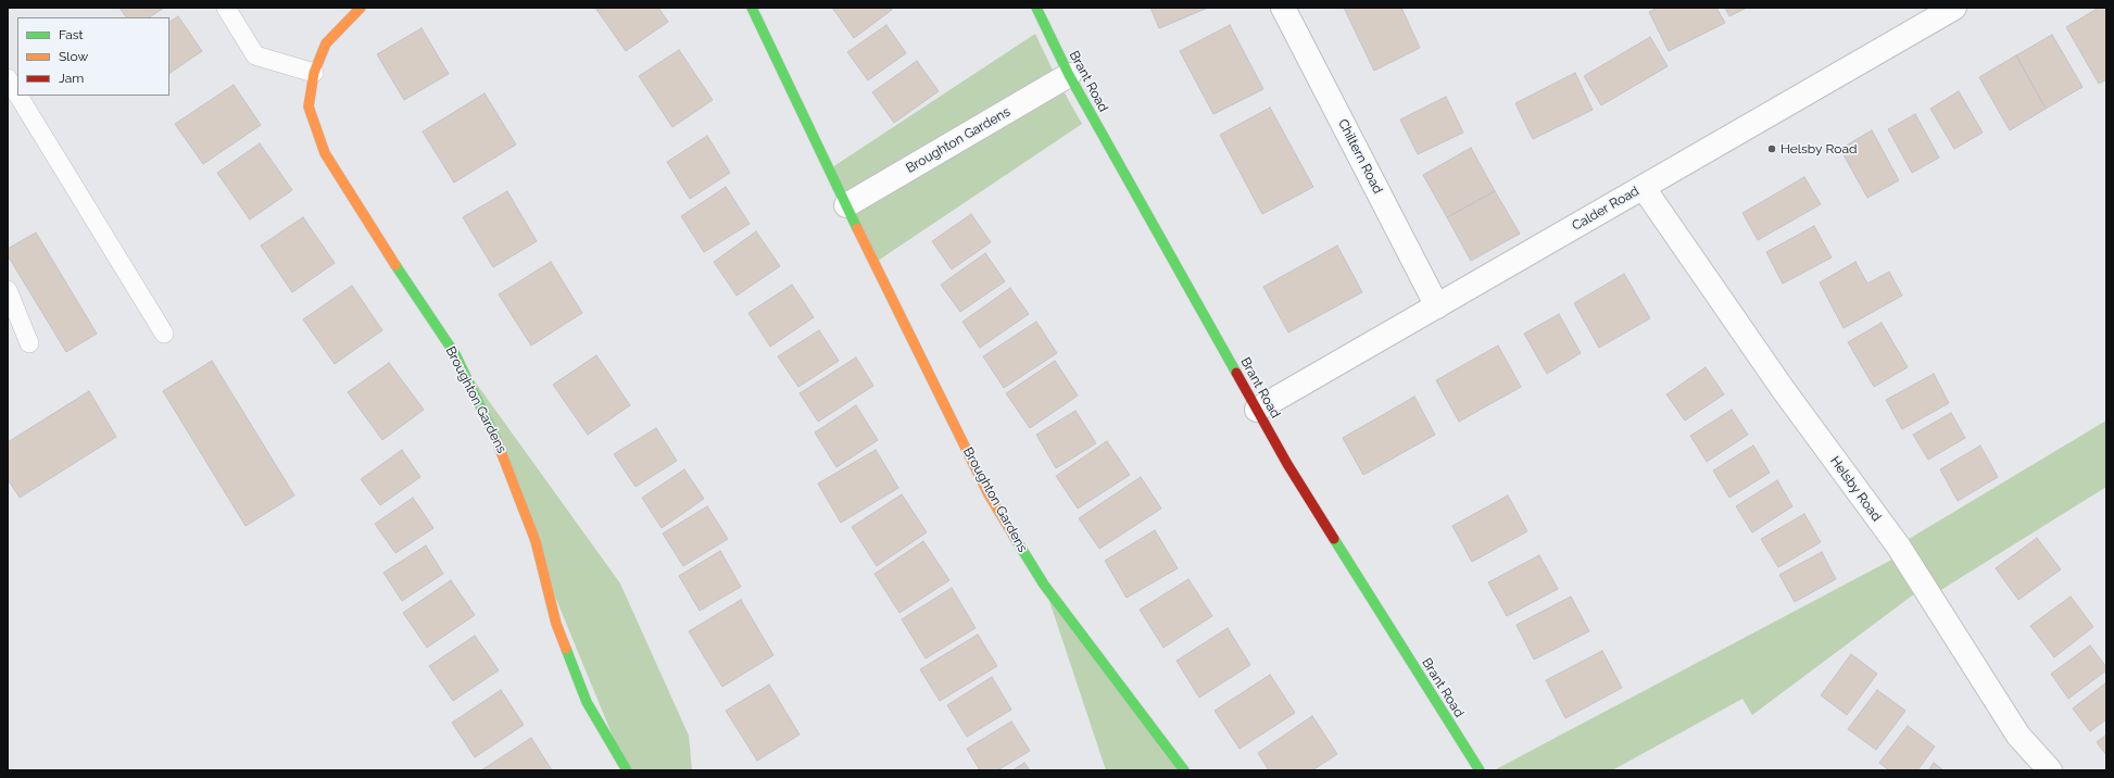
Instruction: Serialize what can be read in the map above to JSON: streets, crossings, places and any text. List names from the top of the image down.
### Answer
{
  "streets": {
    "street": [
      "Brant Road",
      "Broughton Gardens",
      "Chiltern Road",
      "Calder Road",
      "Helsby Road"
    ]
  },
  "crossings": [
    ["Brant Road", "Broughton Gardens"],
    ["Brant Road", "Calder Road"],
    ["Chiltern Road", "Calder Road"],
    ["Calder Road", "Helsby Road"]
  ],
  "places": ["Helsby Road"],
  "legend": ["Fast", "Slow", "Jam"]
}
